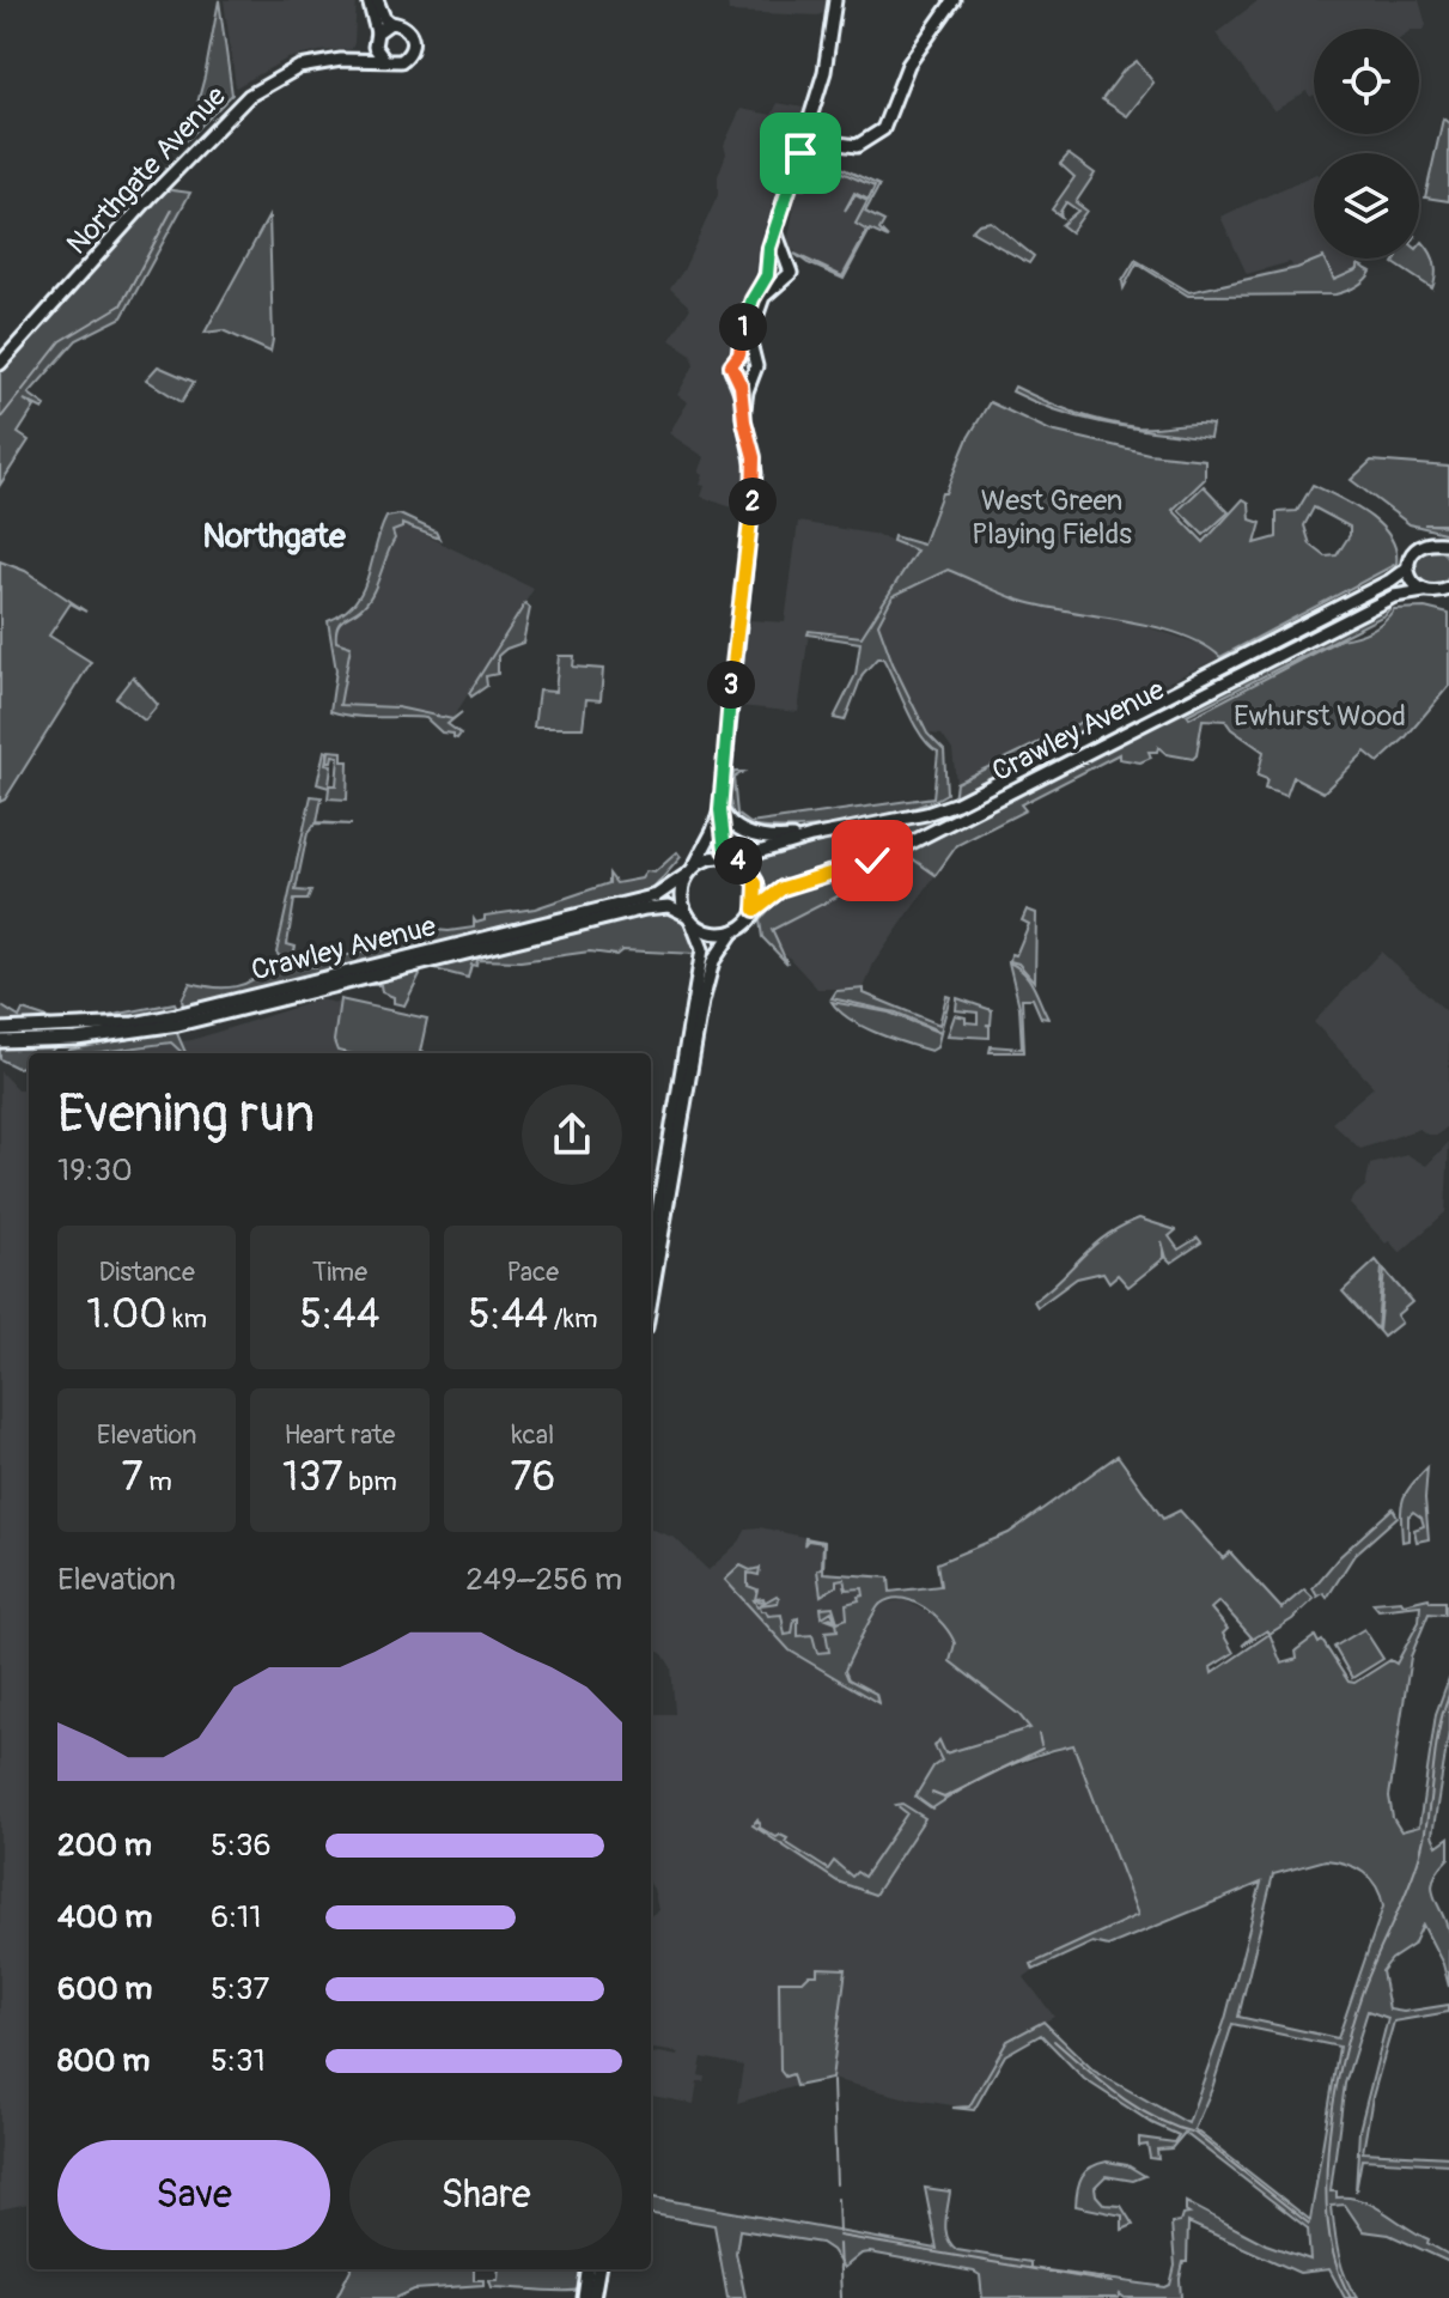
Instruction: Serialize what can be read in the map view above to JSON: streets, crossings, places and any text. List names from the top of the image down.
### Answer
{
  "streets": {
    "main road": ["Northgate Avenue", "Crawley Avenue"]
  },
  "districts": ["Northgate"],
  "parks": ["West Green Playing Fields", "Ewhurst Wood"],
  "page": {
    "pins": [
      "1",
      "2",
      "3",
      "4"
    ],
    "heading": ["Evening run", "19:30"],
    "stats": [
      ["Distance", "1.00 km"],
      ["Time", "5:44"],
      ["Pace", "5:44 /km"],
      ["Elevation", "7 m"],
      ["Heart rate", "137 bpm"],
      ["kcal", "76"]
    ],
    "chart": ["Elevation", "249–256 m"],
    "list": [
      {
        "name": "200 m",
        "note": "5:36"
      },
      {
        "name": "400 m",
        "note": "6:11"
      },
      {
        "name": "600 m",
        "note": "5:37"
      },
      {
        "name": "800 m",
        "note": "5:31"
      }
    ],
    "buttons": ["Save", "Share"]
  }
}
